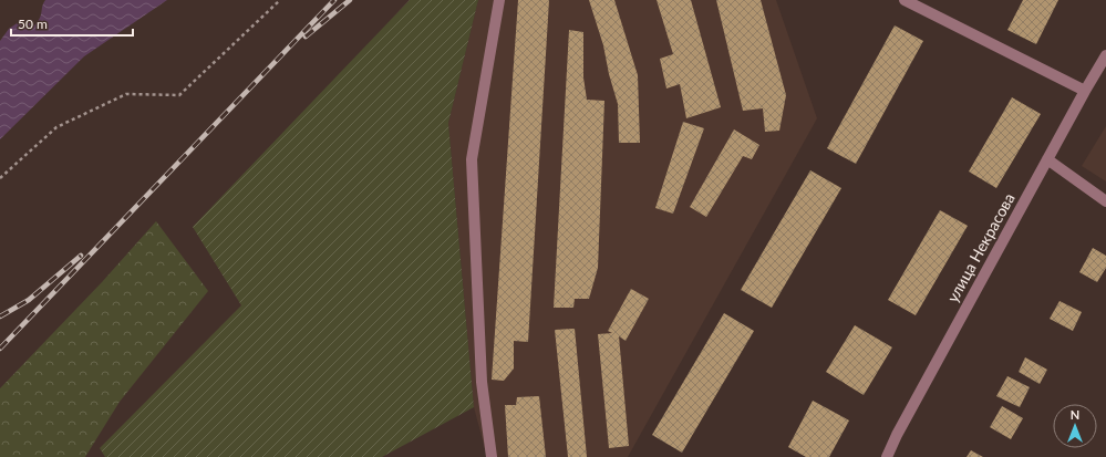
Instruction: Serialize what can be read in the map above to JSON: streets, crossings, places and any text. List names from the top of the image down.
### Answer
{
  "streets": {
    "street": ["улица Некрасова"]
  },
  "scale_bar": "50 m",
  "north": "top"
}
